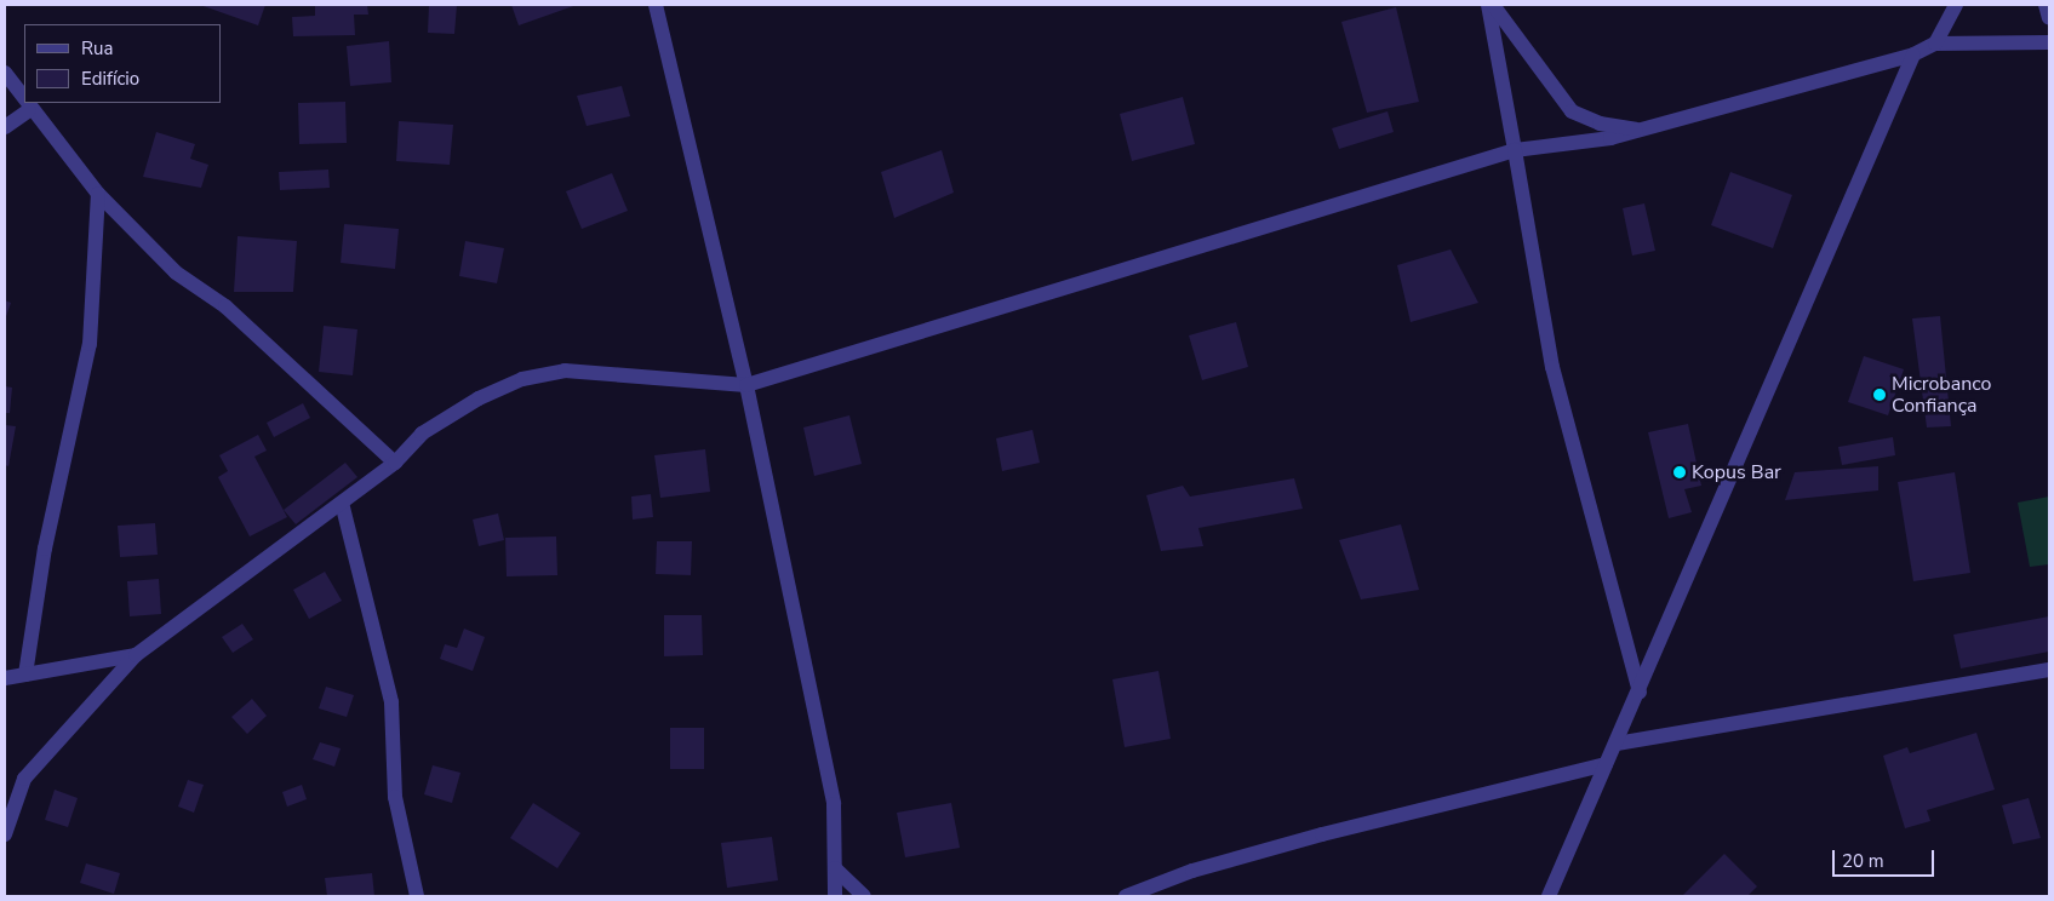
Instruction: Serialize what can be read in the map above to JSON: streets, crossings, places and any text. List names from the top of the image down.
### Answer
{
  "places": ["Microbanco Confiança", "Kopus Bar"],
  "legend": ["Rua", "Edifício"],
  "scale_bar": "20 m"
}
